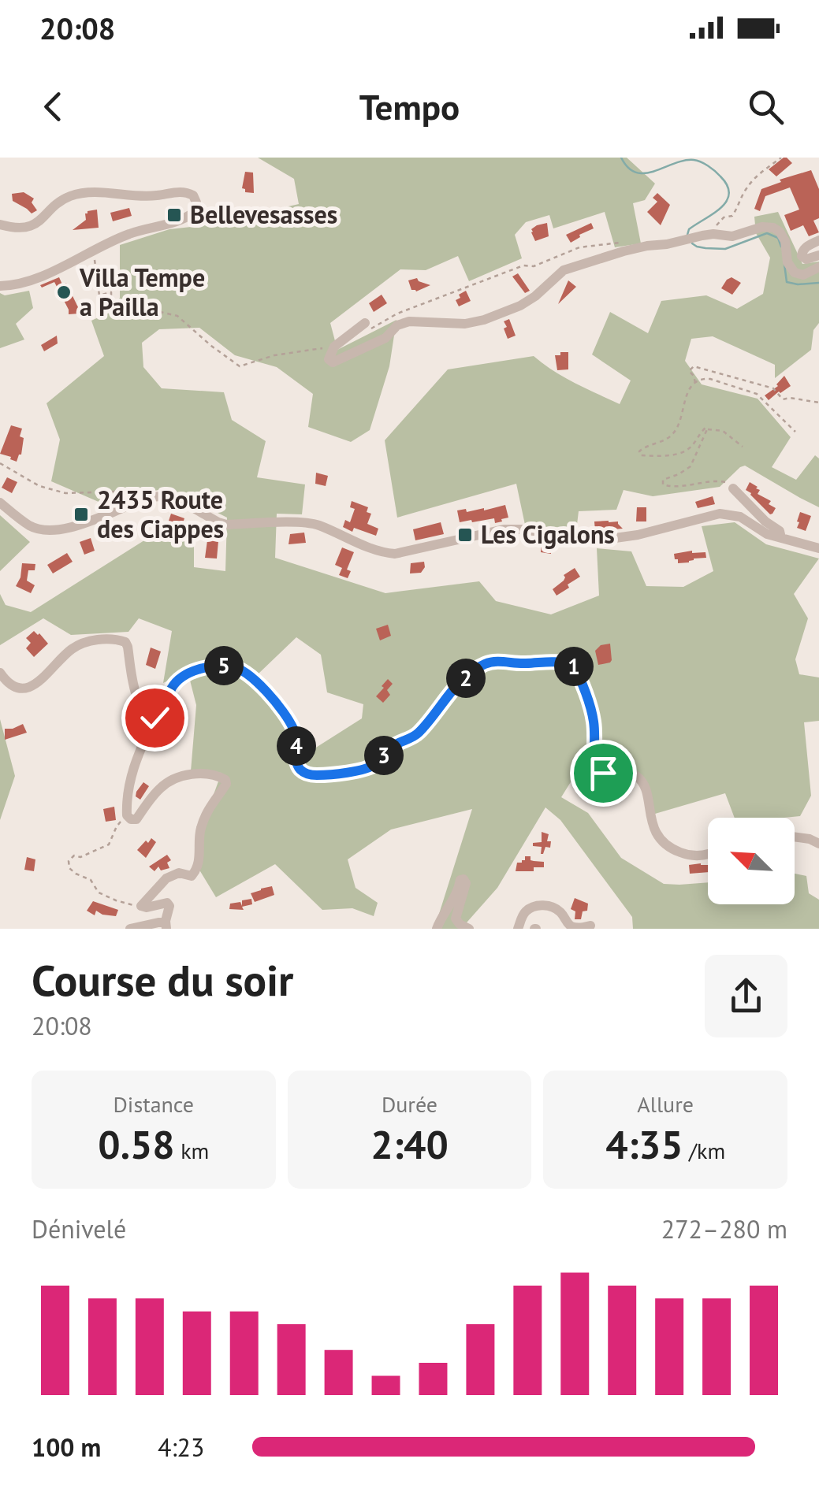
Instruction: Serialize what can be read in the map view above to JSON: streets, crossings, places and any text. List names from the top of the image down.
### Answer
{
  "places": {
    "transit": ["Bellevesasses", "2435 Route des Ciappes", "Les Cigalons"],
    "other": ["Villa Tempe a Pailla"]
  },
  "north": "top left",
  "page": {
    "status": "20:08",
    "header": "Tempo",
    "pins": [
      "5",
      "1",
      "2",
      "4",
      "3"
    ],
    "heading": ["Course du soir", "20:08"],
    "stats": [
      ["Distance", "0.58 km"],
      ["Durée", "2:40"],
      ["Allure", "4:35 /km"]
    ],
    "chart": ["Dénivelé", "272–280 m"],
    "list": [
      {
        "name": "100 m",
        "note": "4:23"
      }
    ]
  }
}
